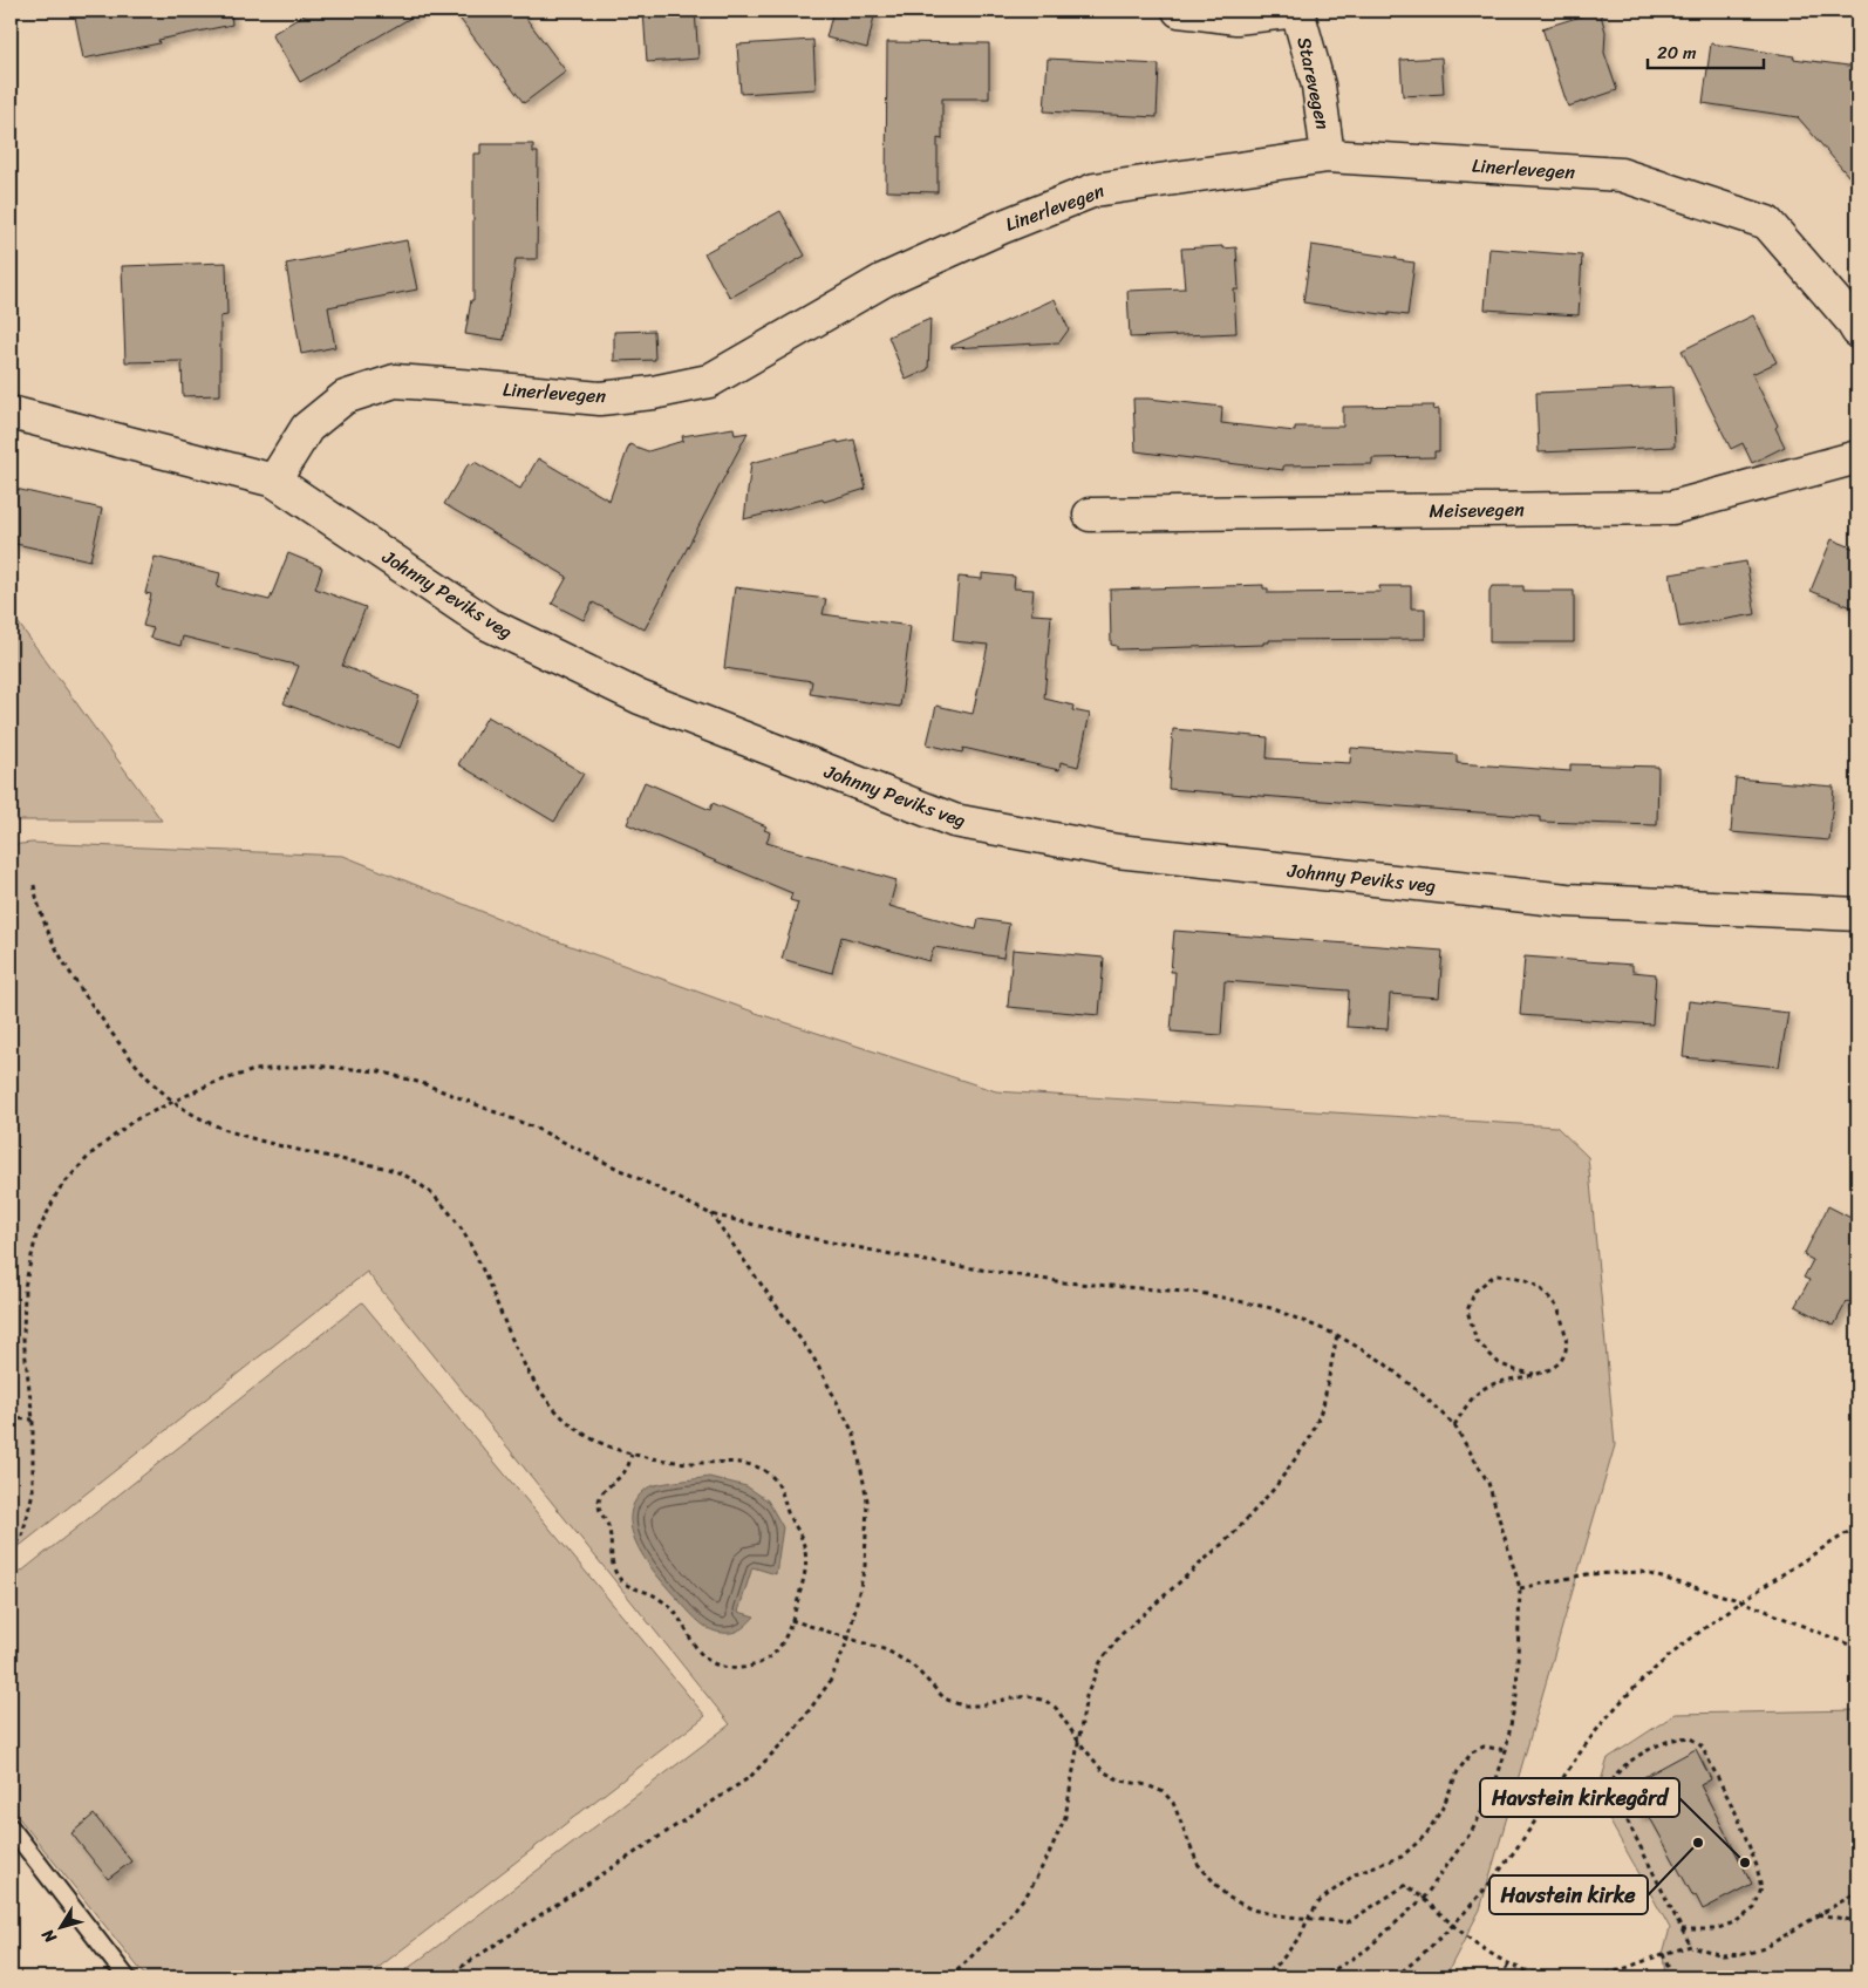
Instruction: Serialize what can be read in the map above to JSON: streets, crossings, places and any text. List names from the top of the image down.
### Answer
{
  "streets": {
    "street": [
      "Starevegen",
      "Linerlevegen",
      "Meisevegen",
      "Johnny Peviks veg"
    ]
  },
  "crossings": [
    ["Starevegen", "Linerlevegen"],
    ["Linerlevegen", "Johnny Peviks veg"]
  ],
  "places": ["Havstein kirke", "Havstein kirkegård"],
  "scale_bar": "20 m",
  "north": "bottom left"
}
